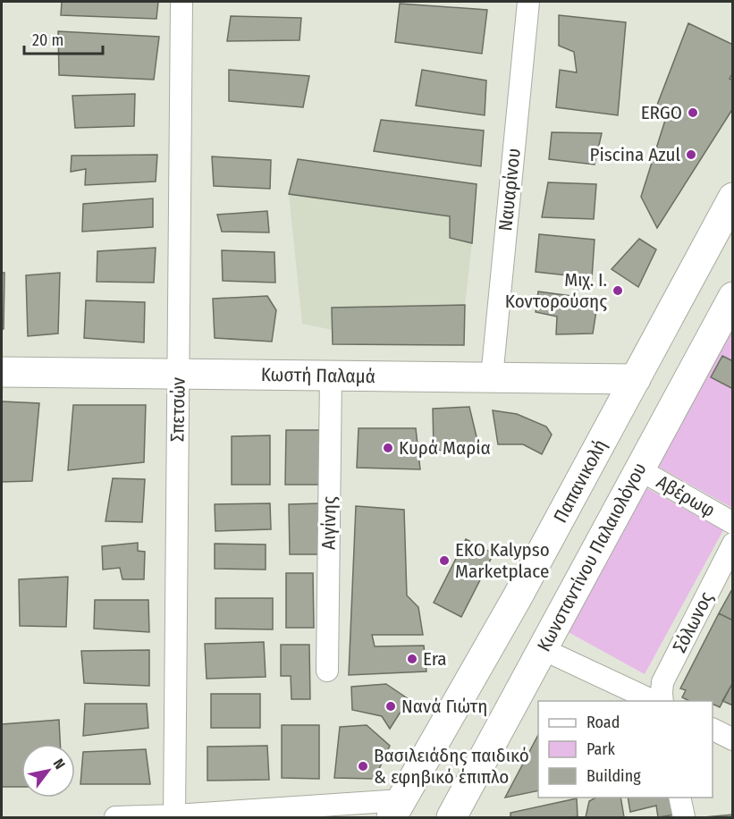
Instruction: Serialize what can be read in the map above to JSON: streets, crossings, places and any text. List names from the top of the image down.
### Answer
{
  "streets": {
    "main road": ["Κωστή Παλαμά", "Παπανικολή", "Κωνσταντίνου Παλαιολόγου"],
    "street": [
      "Ναυαρίνου",
      "Σπετσών",
      "Αβέρωφ",
      "Αιγίνης",
      "Σόλωνος"
    ]
  },
  "crossings": [
    ["Ναυαρίνου", "Κωστή Παλαμά"],
    ["Κωστή Παλαμά", "Σπετσών"],
    ["Κωστή Παλαμά", "Παπανικολή"],
    ["Κωστή Παλαμά", "Αιγίνης"],
    ["Αβέρωφ", "Κωνσταντίνου Παλαιολόγου"]
  ],
  "places": [
    "ERGO",
    "Piscina Azul",
    "Μιχ. Ι. Κοντορούσης",
    "Κυρά Μαρία",
    "EKO Kalypso Marketplace",
    "Era",
    "Νανά Γιώτη",
    "Βασιλειάδης παιδικό & εφηβικό έπιπλο"
  ],
  "legend": ["Road", "Park", "Building"],
  "scale_bar": "20 m",
  "north": "top right"
}
